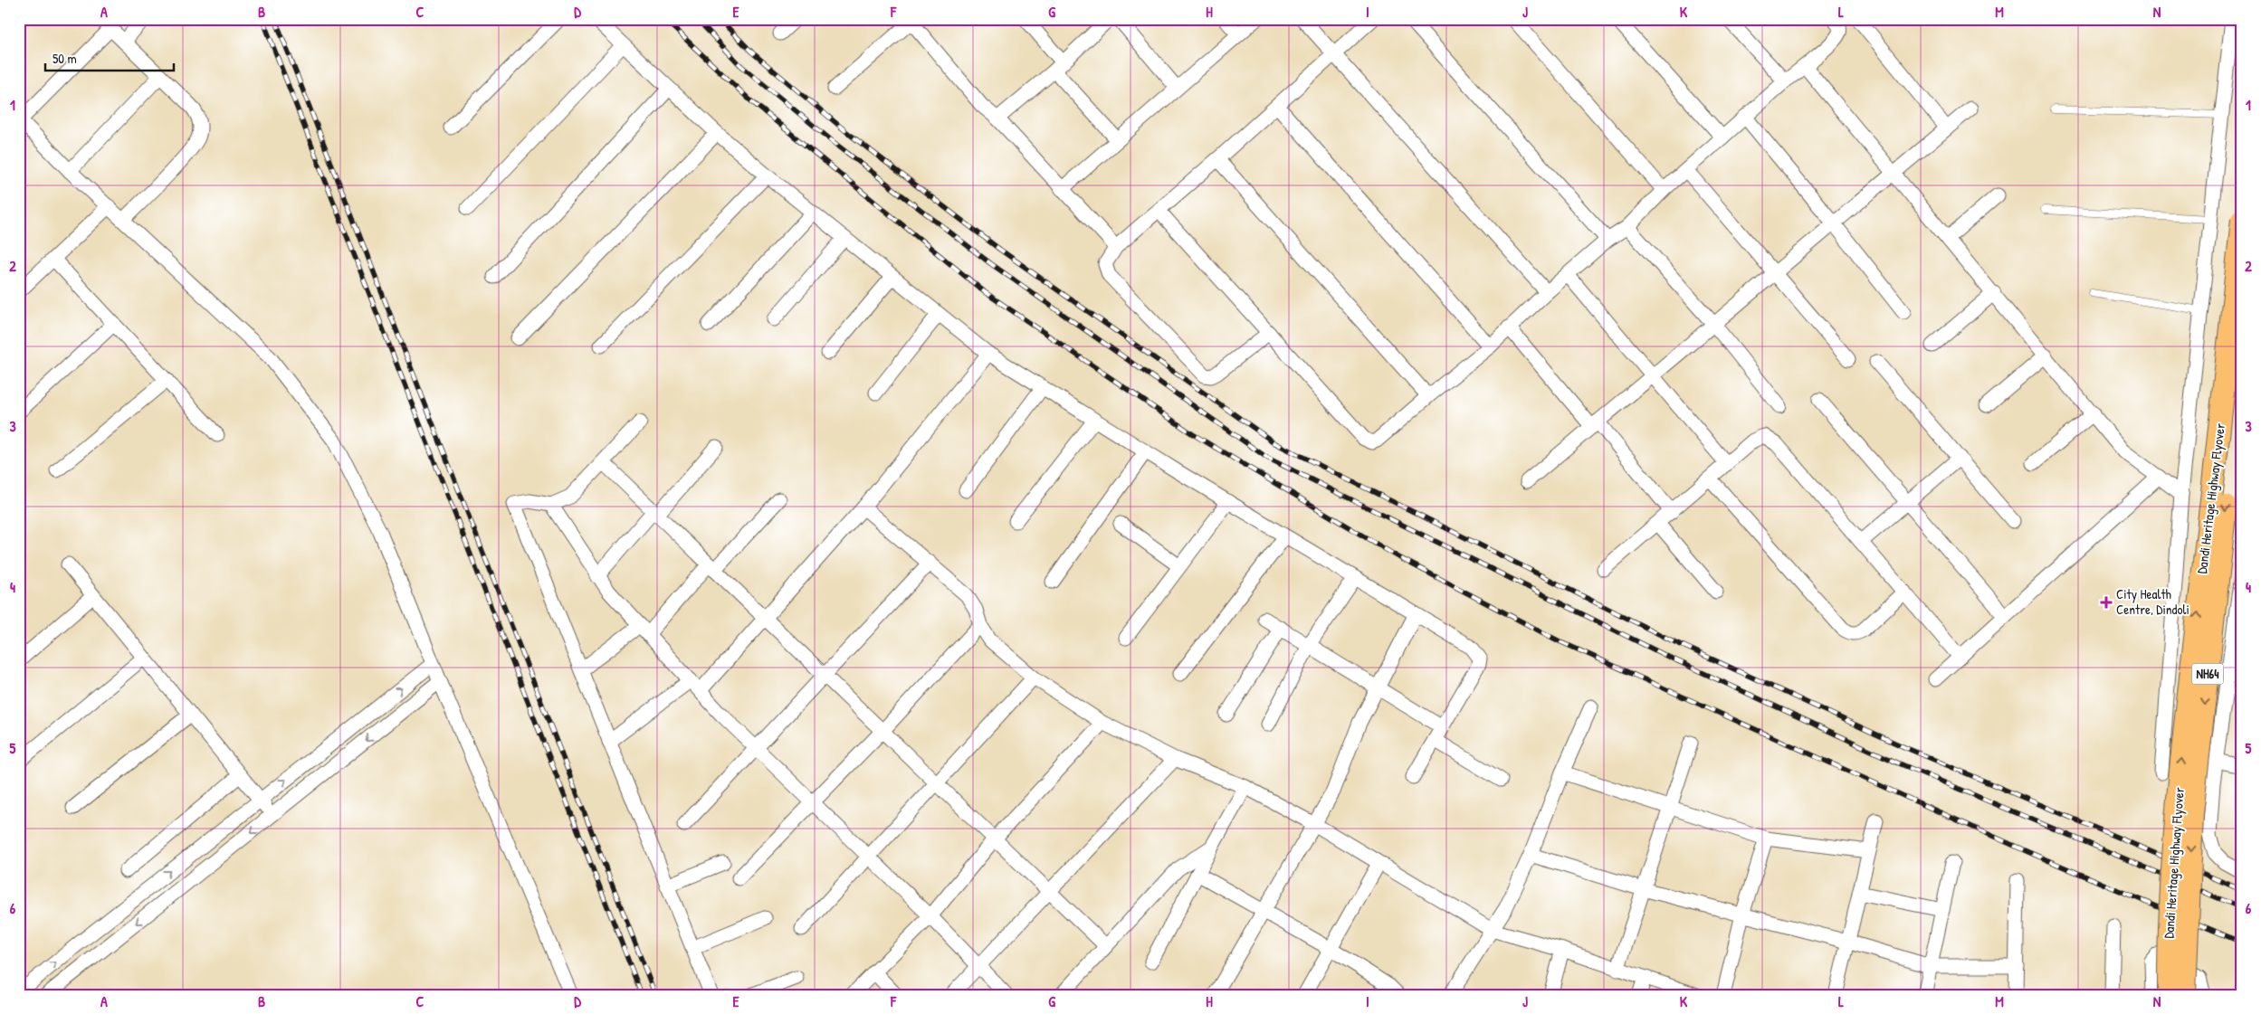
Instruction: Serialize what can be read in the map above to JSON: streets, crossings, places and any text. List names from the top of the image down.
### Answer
{
  "streets": {
    "main road": ["Dandi Heritage Highway Flyover", "NH64"]
  },
  "places": {
    "health": ["City Health Centre, Dindoli"]
  },
  "scale_bar": "50 m",
  "grid": {
    "columns": [
      "A",
      "B",
      "C",
      "D",
      "E",
      "F",
      "G",
      "H",
      "I",
      "J",
      "K",
      "L",
      "M",
      "N"
    ],
    "rows": [
      "1",
      "2",
      "3",
      "4",
      "5",
      "6"
    ]
  }
}
